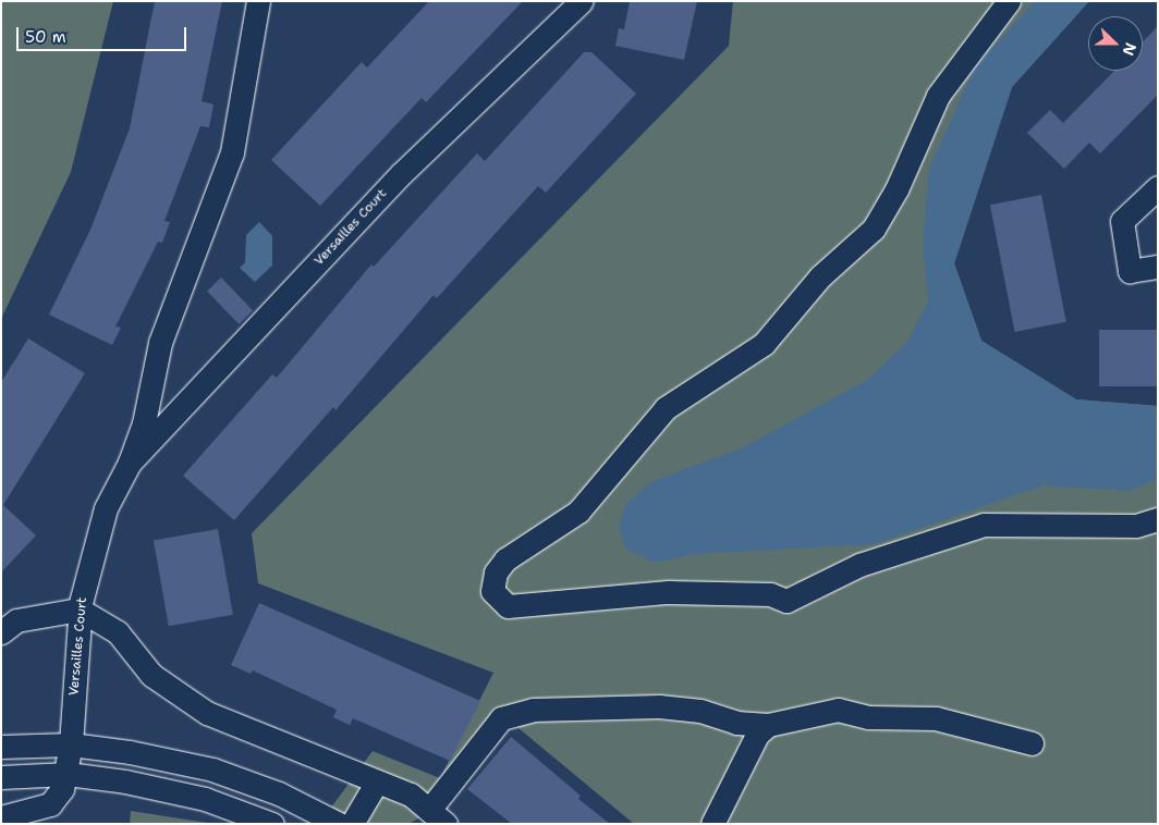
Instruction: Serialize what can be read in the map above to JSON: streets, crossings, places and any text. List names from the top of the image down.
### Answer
{
  "streets": {
    "street": ["Versailles Court"]
  },
  "scale_bar": "50 m",
  "north": "right"
}
